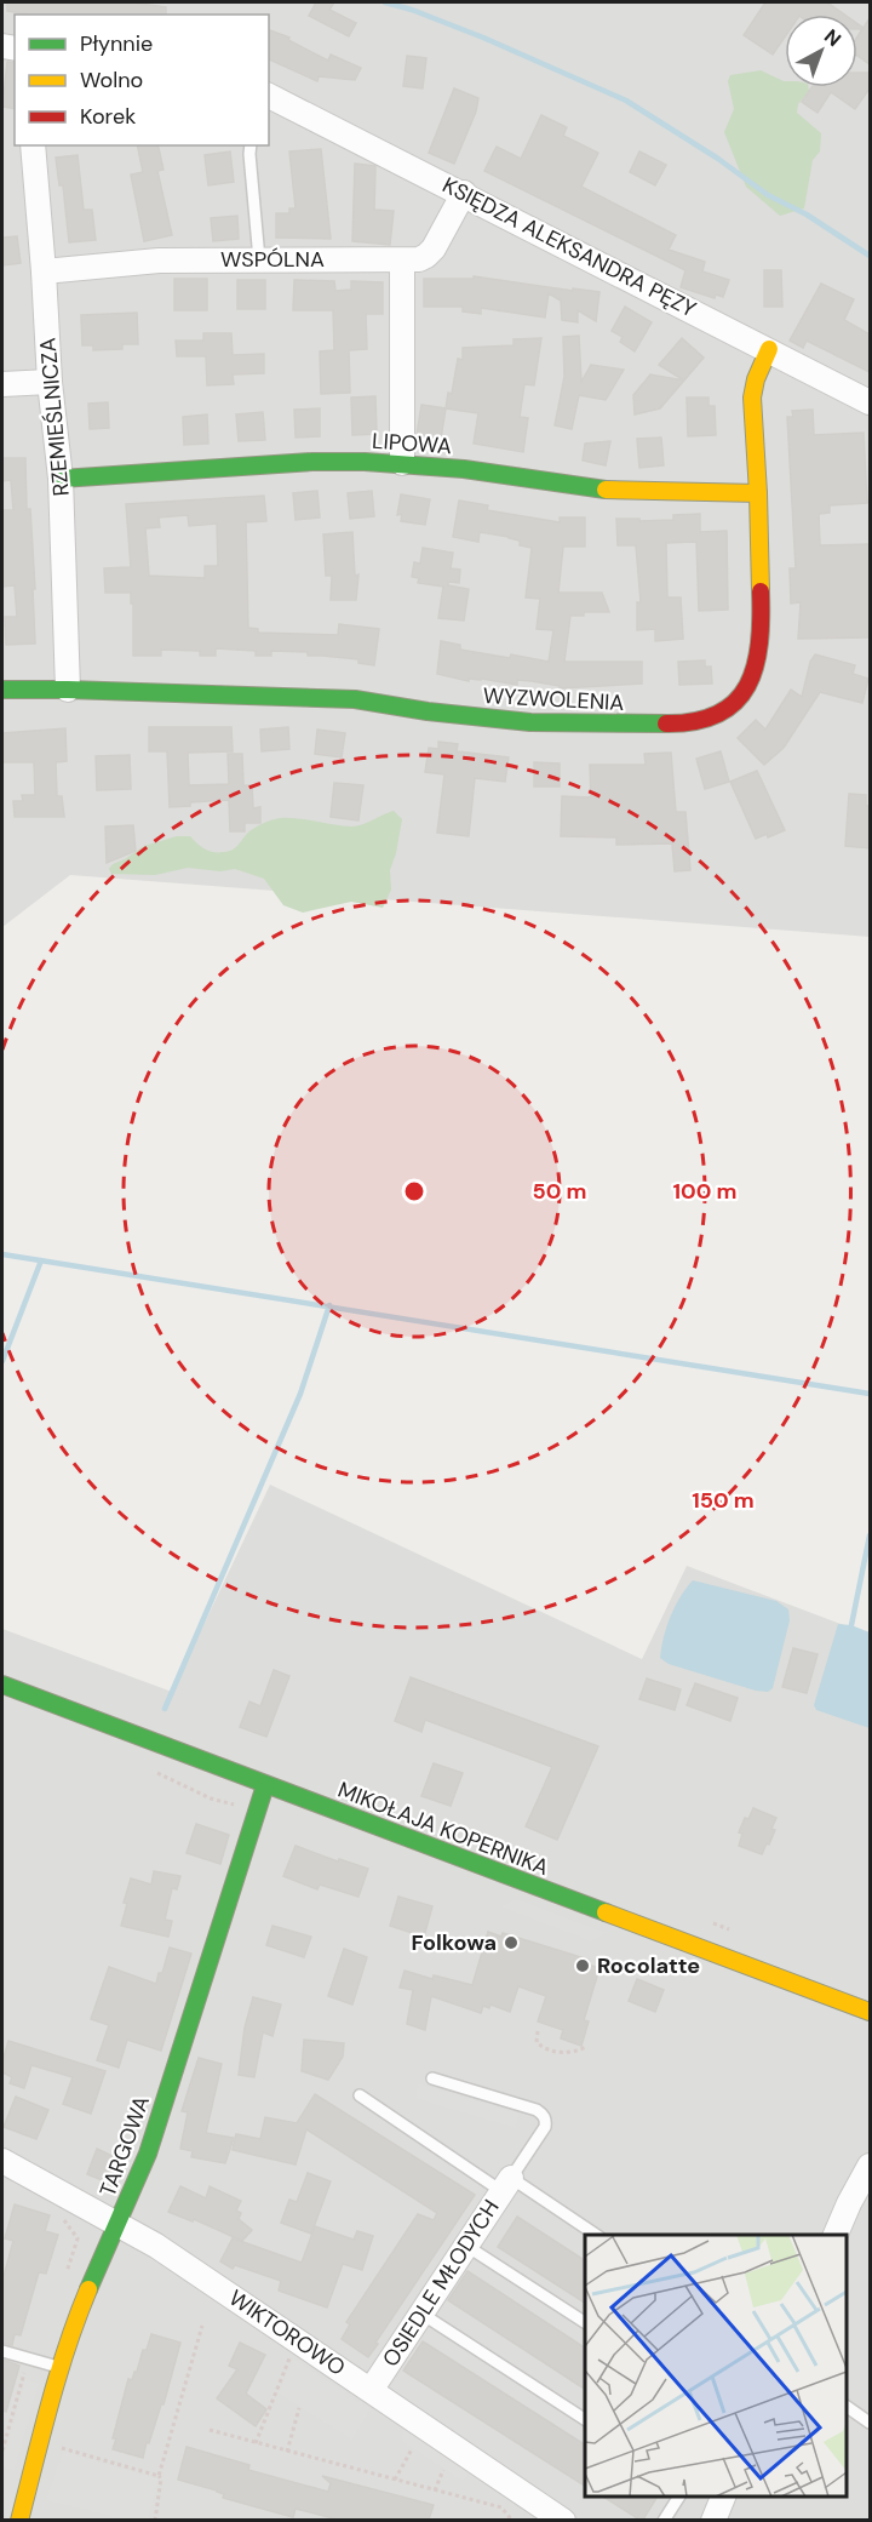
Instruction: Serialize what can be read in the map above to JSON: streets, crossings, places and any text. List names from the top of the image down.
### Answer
{
  "streets": {
    "street": [
      "KSIĘDZA ALEKSANDRA PĘZY",
      "WSPÓLNA",
      "RZEMIEŚLNICZA",
      "LIPOWA",
      "WYZWOLENIA",
      "MIKOŁAJA KOPERNIKA",
      "TARGOWA",
      "OSIEDLE MŁODYCH",
      "WIKTOROWO"
    ]
  },
  "crossings": [
    ["KSIĘDZA ALEKSANDRA PĘZY", "WSPÓLNA"],
    ["KSIĘDZA ALEKSANDRA PĘZY", "WYZWOLENIA"],
    ["WSPÓLNA", "RZEMIEŚLNICZA"],
    ["RZEMIEŚLNICZA", "LIPOWA"],
    ["RZEMIEŚLNICZA", "WYZWOLENIA"],
    ["LIPOWA", "WYZWOLENIA"],
    ["MIKOŁAJA KOPERNIKA", "TARGOWA"],
    ["TARGOWA", "WIKTOROWO"],
    ["OSIEDLE MŁODYCH", "WIKTOROWO"]
  ],
  "places": ["Folkowa", "Rocolatte"],
  "legend": ["Płynnie", "Wolno", "Korek"],
  "north": "top right",
  "rings": ["50 m", "100 m", "150 m"]
}
